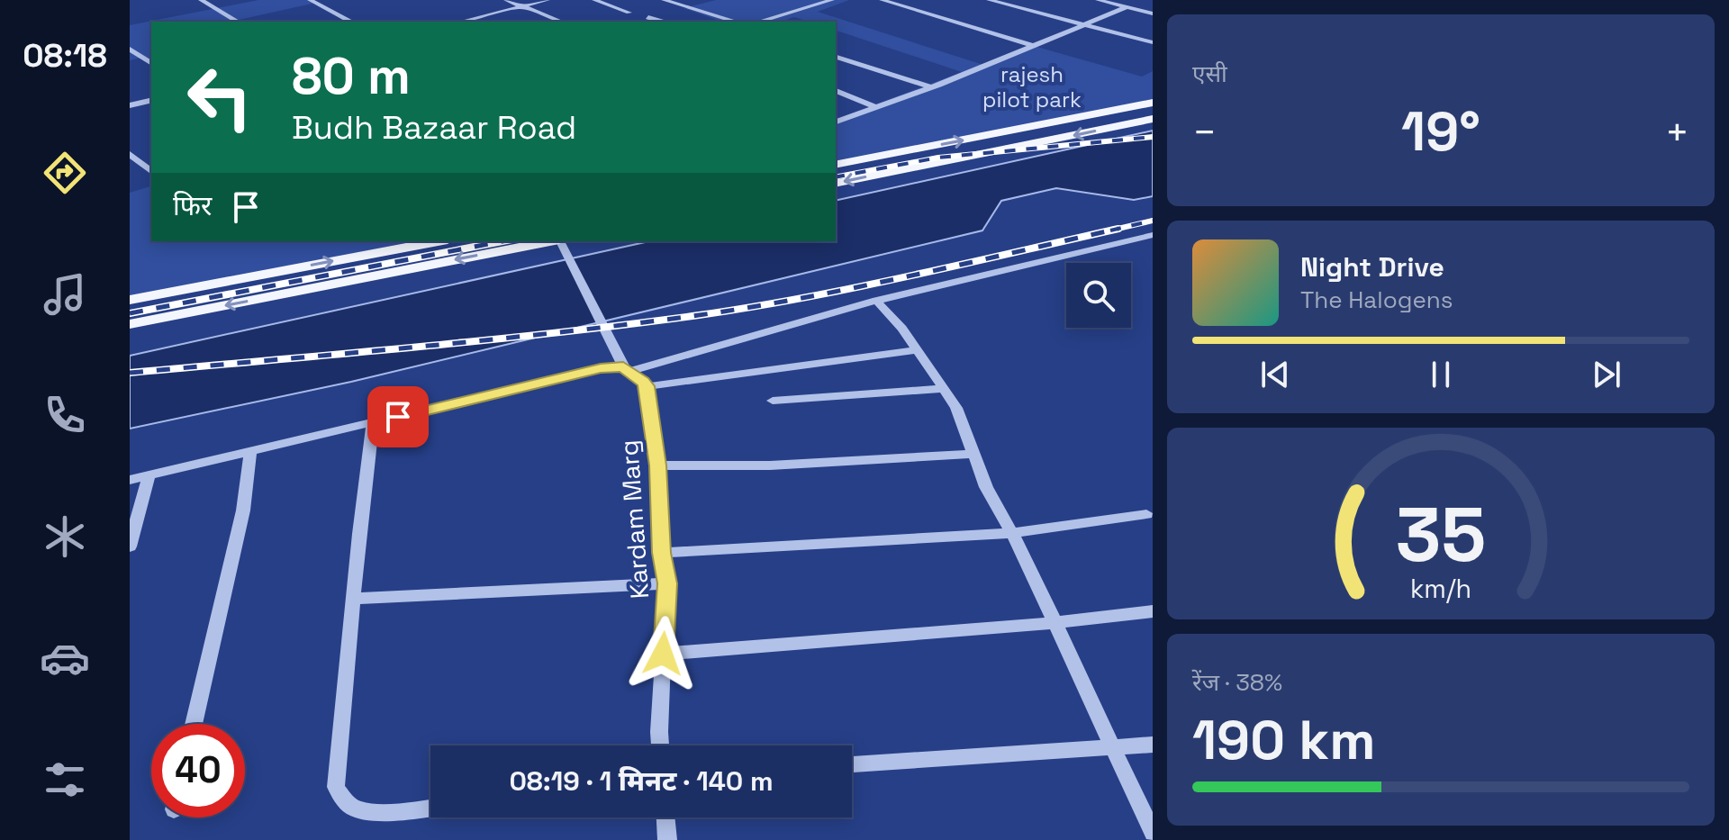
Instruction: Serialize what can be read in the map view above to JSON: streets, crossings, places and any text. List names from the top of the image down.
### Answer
{
  "streets": {
    "street": ["Kardam Marg"]
  },
  "parks": ["rajesh pilot park"],
  "page": {
    "tabs": "08:18",
    "tile": [
      "एसी",
      ["रेंज · 38%", "190 km"]
    ],
    "turn": ["80 m", "Budh Bazaar Road"],
    "heat": ["−", "19°", "+"],
    "then": "फिर",
    "song": ["Night Drive", "The Halogens"],
    "limit": "40",
    "trip": "08:19 · 1 मिनट · 140 m",
    "gauge": ["35", "km/h"]
  }
}
